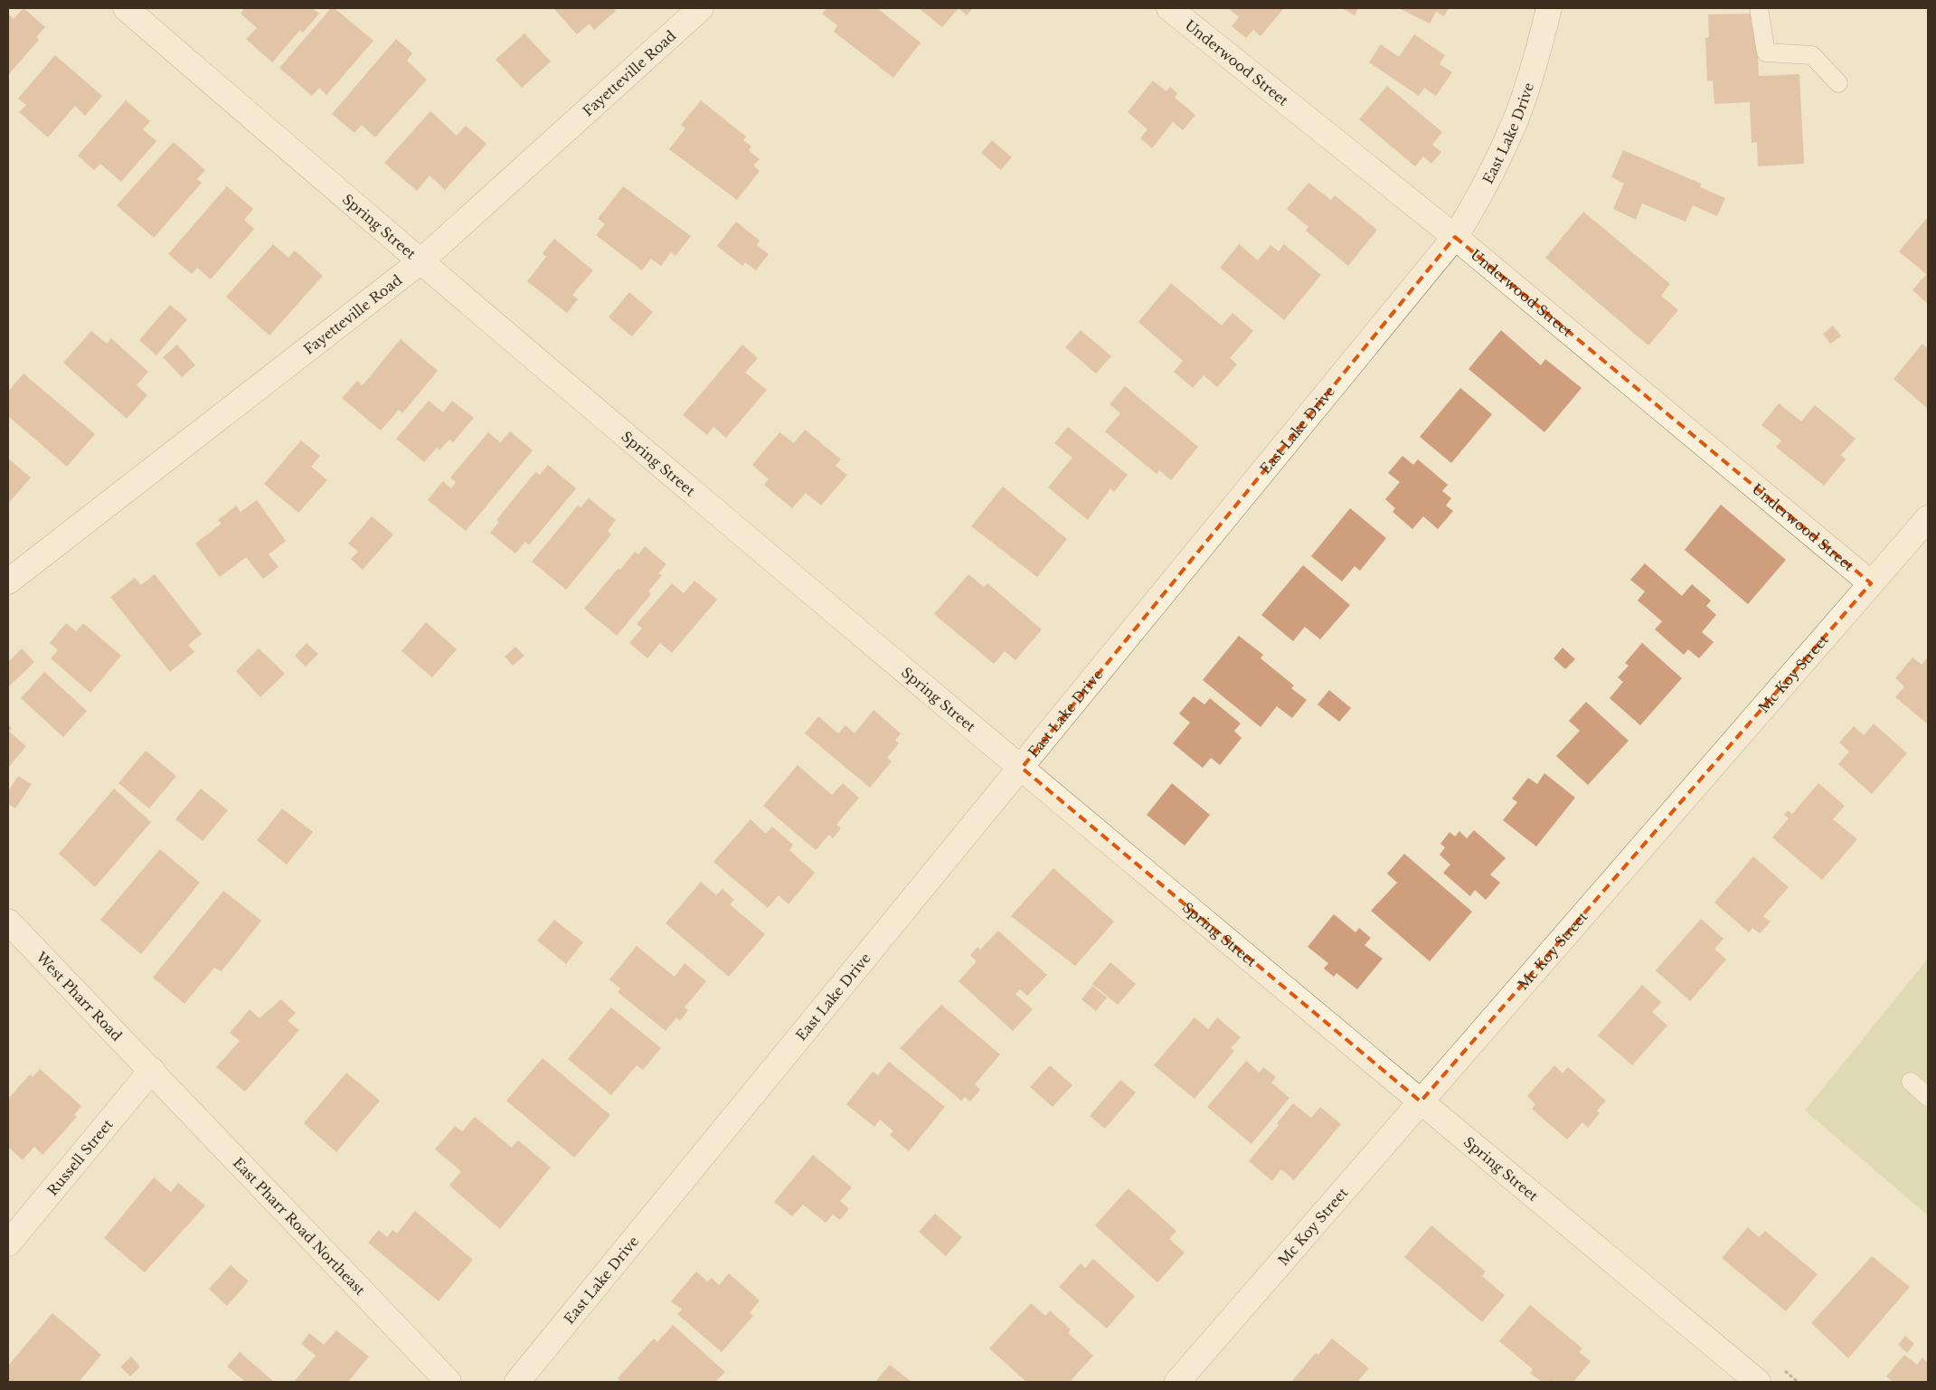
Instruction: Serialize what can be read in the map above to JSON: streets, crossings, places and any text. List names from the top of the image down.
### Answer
{
  "streets": {
    "street": [
      "Underwood Street",
      "Fayetteville Road",
      "East Lake Drive",
      "Spring Street",
      "Mc Koy Street",
      "West Pharr Road",
      "Russell Street",
      "East Pharr Road Northeast"
    ]
  },
  "crossings": [
    ["Underwood Street", "East Lake Drive"],
    ["Underwood Street", "Mc Koy Street"],
    ["Fayetteville Road", "Spring Street"],
    ["East Lake Drive", "Spring Street"],
    ["Spring Street", "Mc Koy Street"],
    ["West Pharr Road", "Russell Street"],
    ["West Pharr Road", "East Pharr Road Northeast"],
    ["Russell Street", "East Pharr Road Northeast"]
  ]
}
